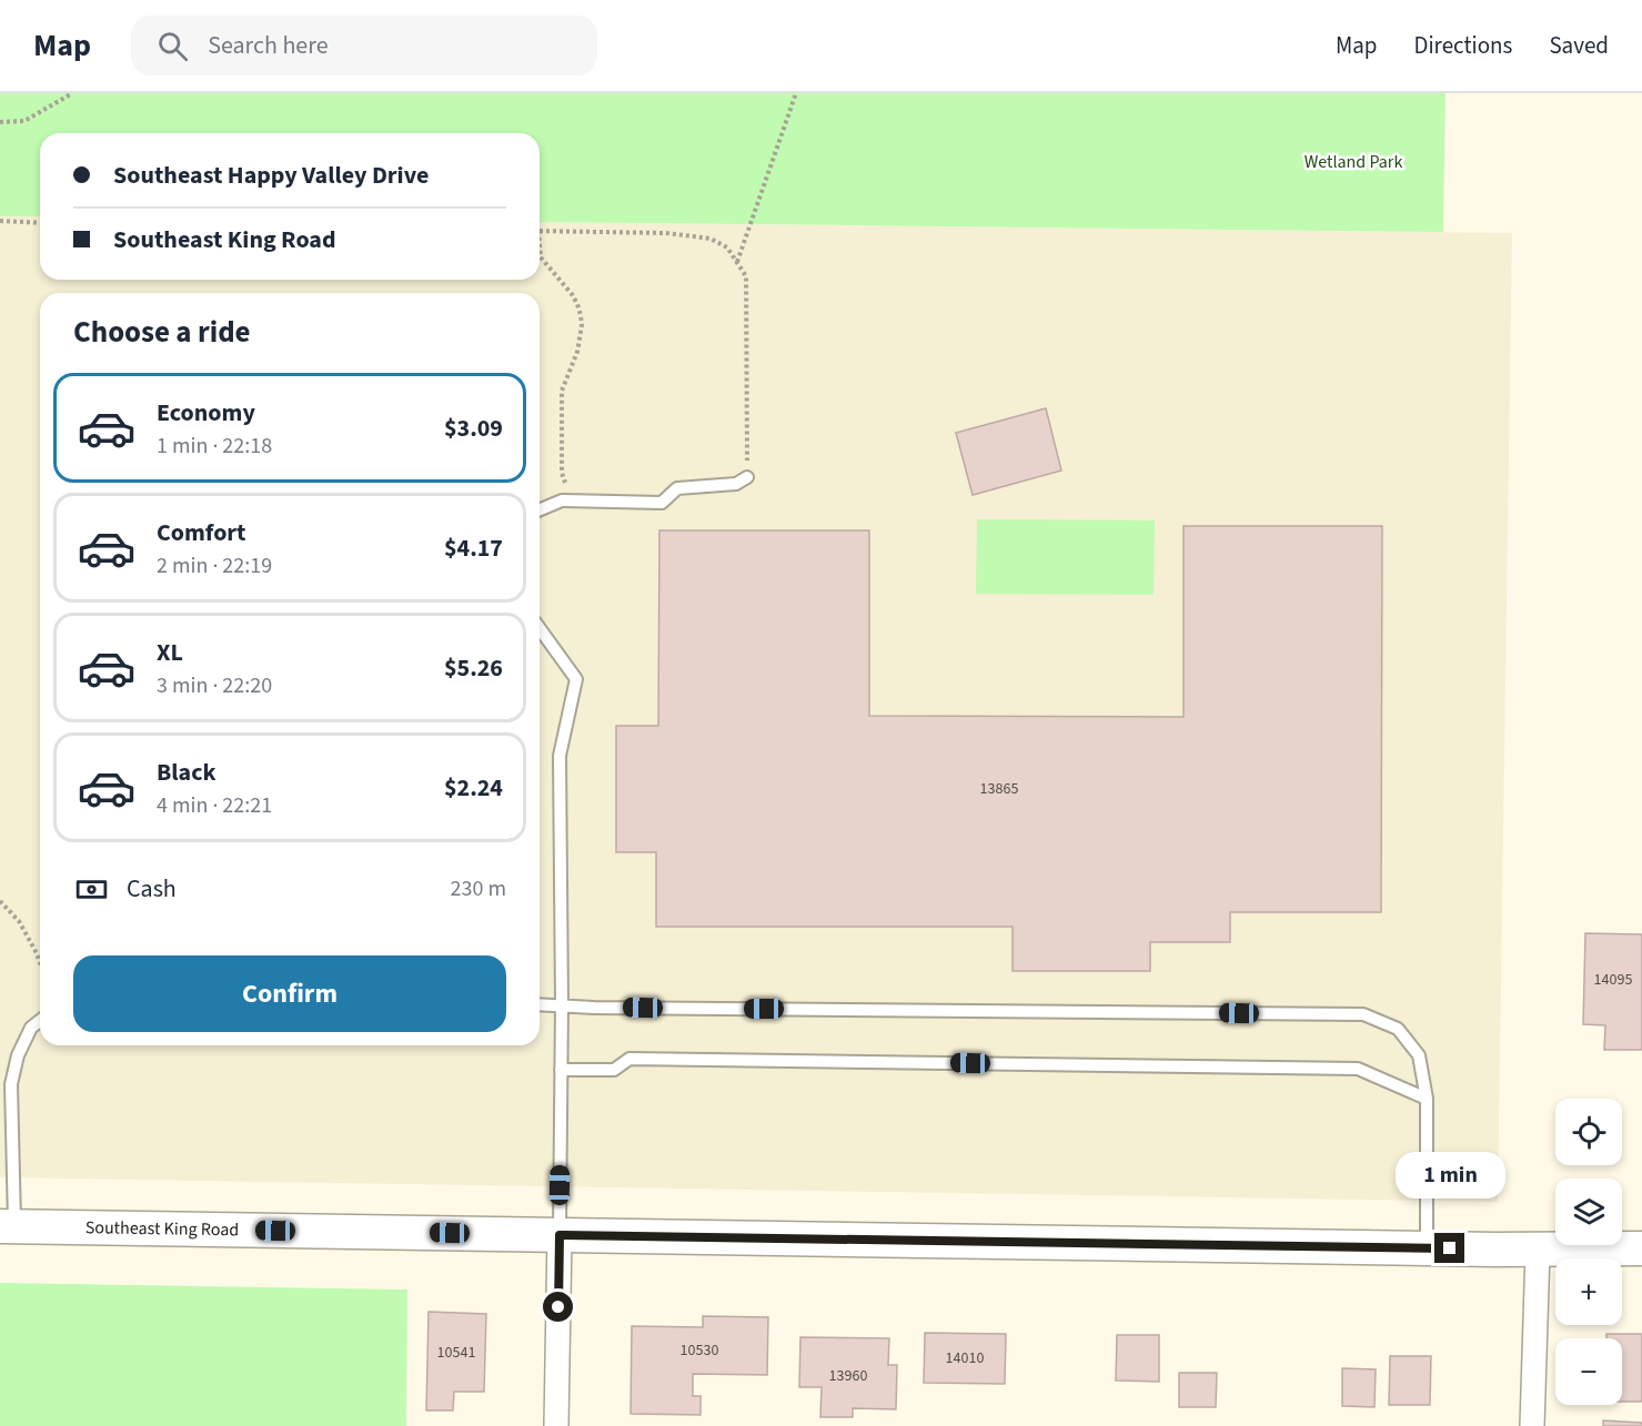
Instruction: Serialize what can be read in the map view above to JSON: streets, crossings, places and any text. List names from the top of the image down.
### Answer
{
  "streets": {
    "main road": ["Southeast King Road"]
  },
  "parks": ["Wetland Park"],
  "house_numbers": [
    "13865",
    "14095",
    "10530",
    "10541",
    "14010",
    "13960"
  ],
  "page": {
    "header": "Map",
    "search": "Search here",
    "nav": ["Map", "Directions", "Saved"],
    "banner": ["Southeast Happy Valley Drive", "Southeast King Road"],
    "heading": "Choose a ride",
    "list": [
      {
        "name": "Economy",
        "note": "1 min · 22:18",
        "value": "$3.09"
      },
      {
        "name": "Comfort",
        "note": "2 min · 22:19",
        "value": "$4.17"
      },
      {
        "name": "XL",
        "note": "3 min · 22:20",
        "value": "$5.26"
      },
      {
        "name": "Black",
        "note": "4 min · 22:21",
        "value": "$2.24"
      }
    ],
    "pay": ["Cash", "230 m"],
    "buttons": "Confirm",
    "map_buttons": ["+", "−"],
    "bubble": "1 min"
  }
}
